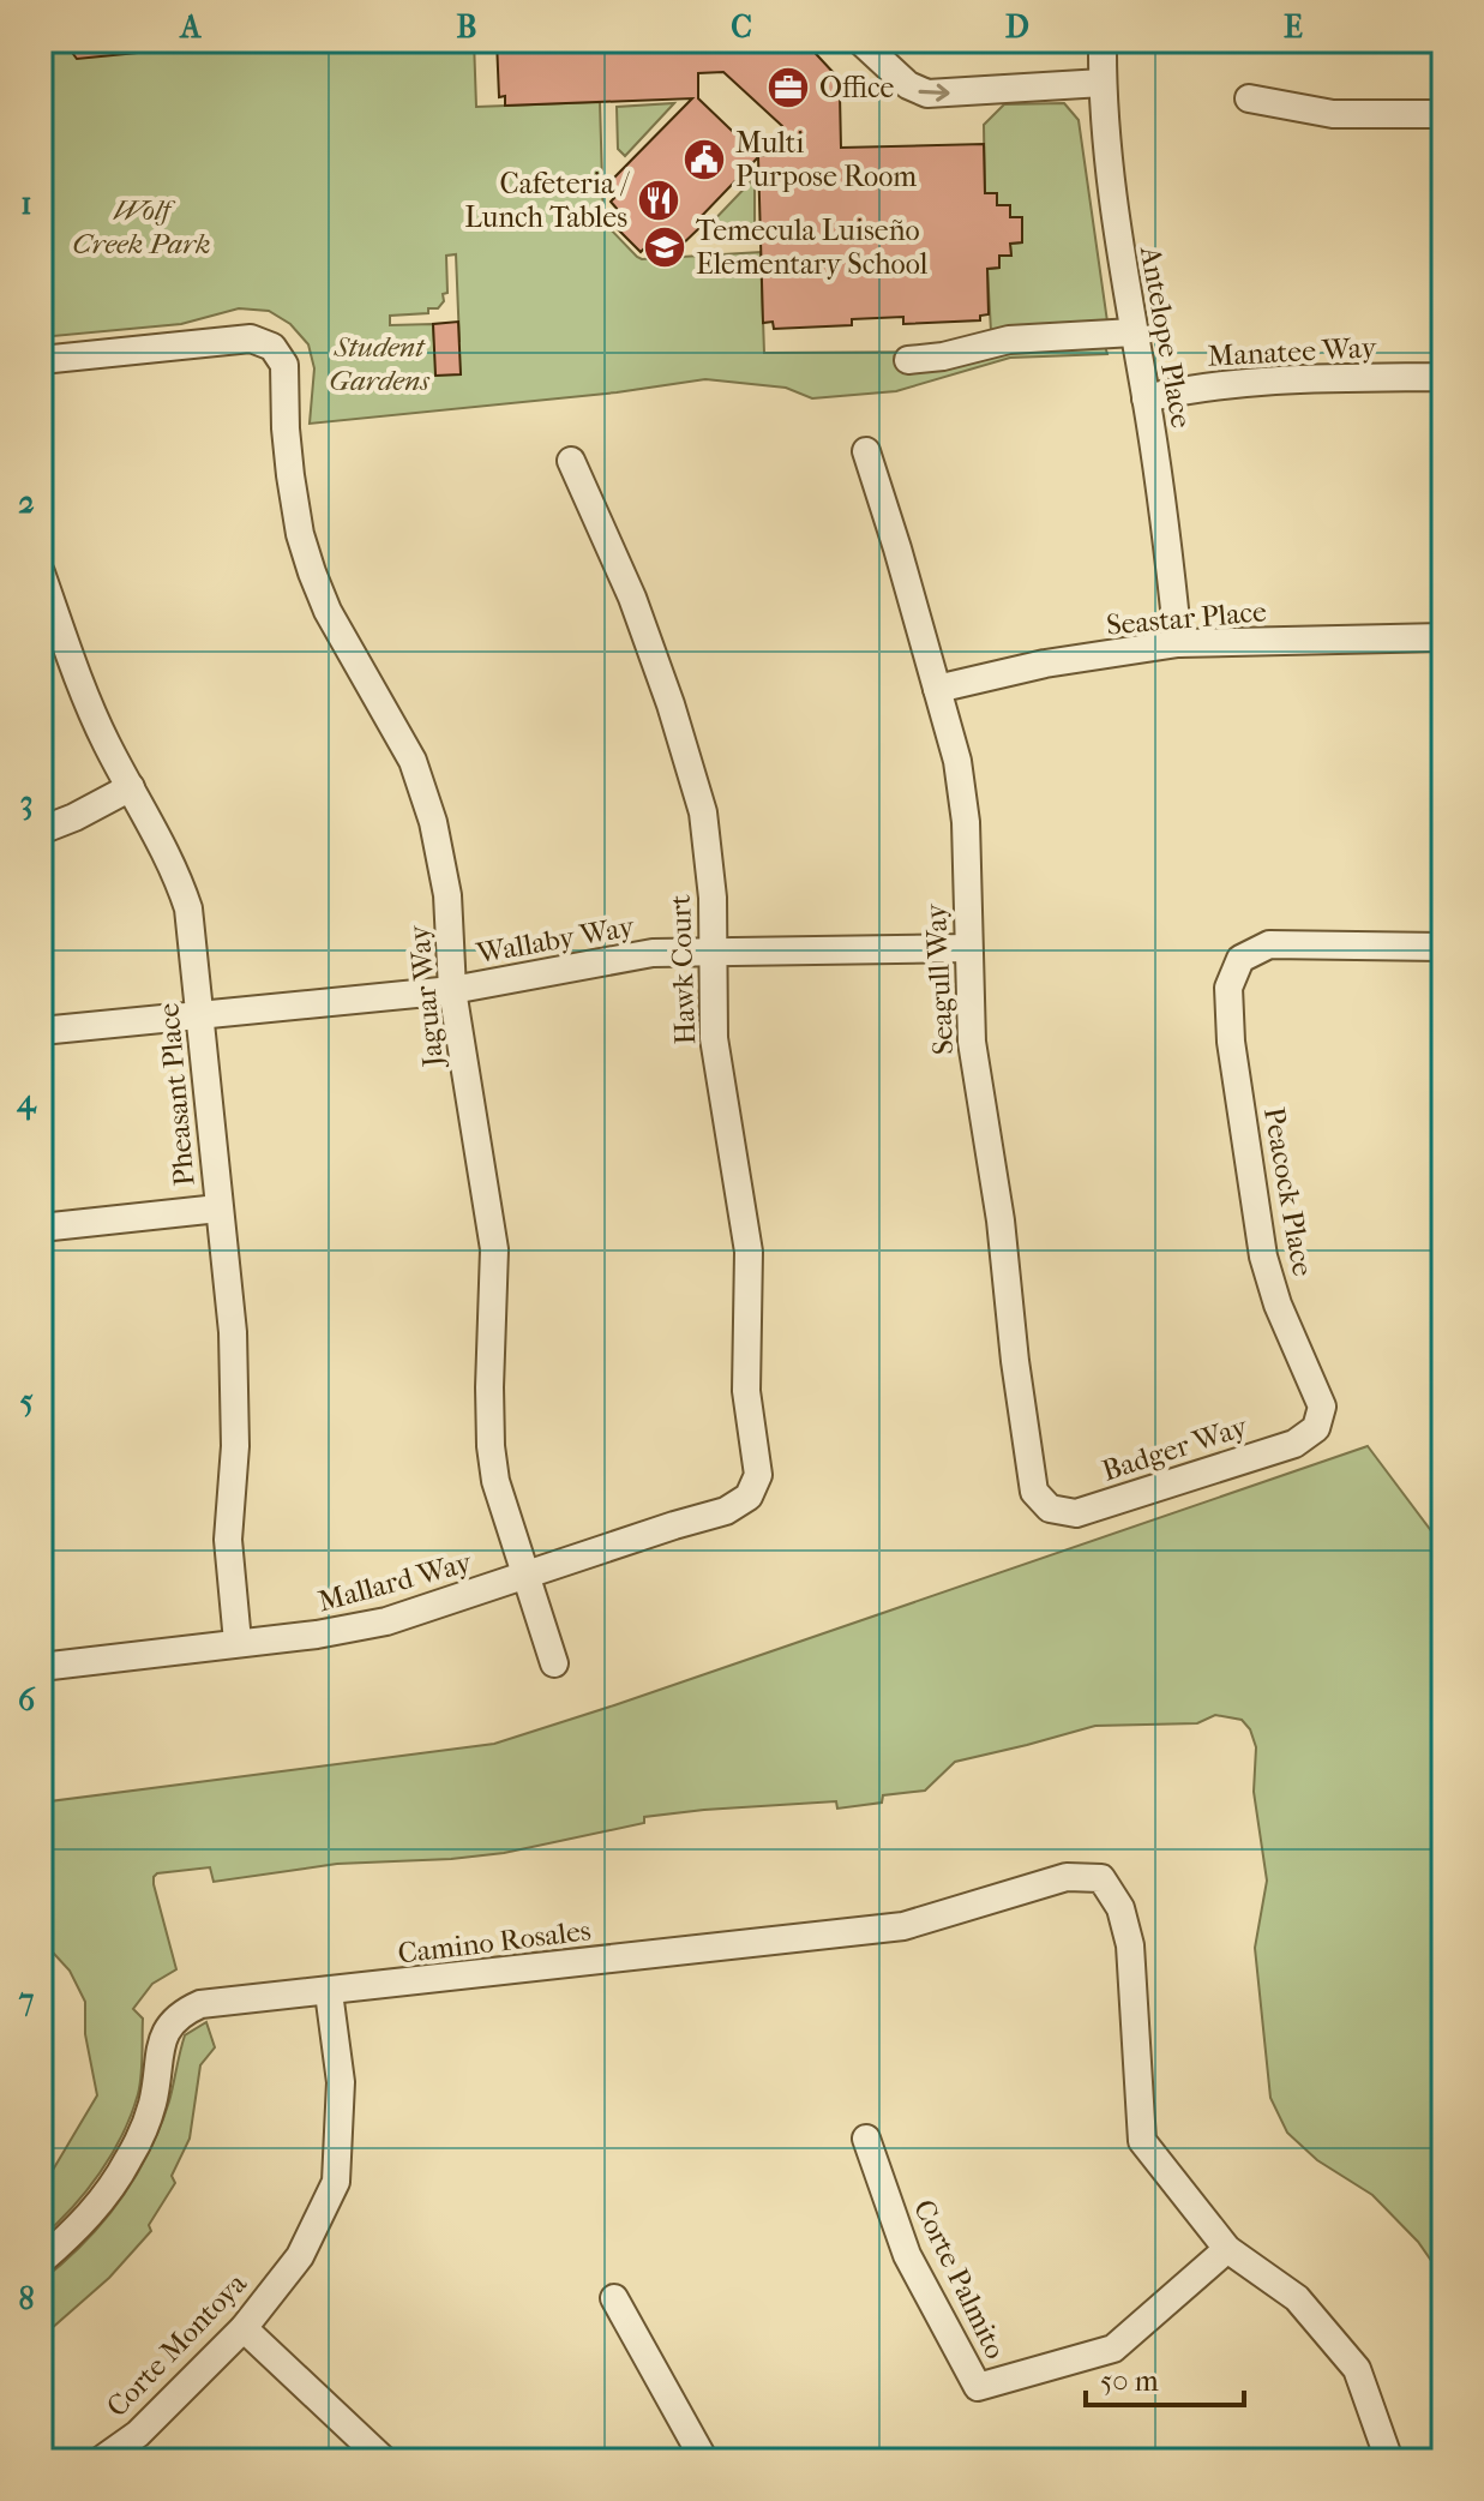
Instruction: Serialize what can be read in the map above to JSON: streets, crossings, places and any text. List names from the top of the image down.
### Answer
{
  "streets": {
    "street": [
      "Antelope Place",
      "Manatee Way",
      "Seastar Place",
      "Wallaby Way",
      "Hawk Court",
      "Seagull Way",
      "Jaguar Way",
      "Pheasant Place",
      "Peacock Place",
      "Badger Way",
      "Mallard Way",
      "Camino Rosales",
      "Corte Palmito",
      "Corte Montoya"
    ]
  },
  "crossings": [
    ["Antelope Place", "Manatee Way"],
    ["Antelope Place", "Seastar Place"],
    ["Seastar Place", "Seagull Way"],
    ["Wallaby Way", "Hawk Court"],
    ["Wallaby Way", "Seagull Way"],
    ["Wallaby Way", "Jaguar Way"],
    ["Wallaby Way", "Pheasant Place"],
    ["Hawk Court", "Mallard Way"],
    ["Seagull Way", "Badger Way"],
    ["Jaguar Way", "Mallard Way"],
    ["Pheasant Place", "Mallard Way"],
    ["Peacock Place", "Badger Way"],
    ["Camino Rosales", "Corte Palmito"],
    ["Camino Rosales", "Corte Montoya"]
  ],
  "parks": ["Wolf Creek Park", "Student Gardens"],
  "places": {
    "office": ["Office"],
    "public building": ["Multi Purpose Room"],
    "restaurant": ["Cafeteria / Lunch Tables"],
    "school or university": ["Temecula Luiseño Elementary School"]
  },
  "scale_bar": "50 m",
  "grid": {
    "columns": [
      "A",
      "B",
      "C",
      "D",
      "E"
    ],
    "rows": [
      "1",
      "2",
      "3",
      "4",
      "5",
      "6",
      "7",
      "8"
    ]
  }
}
